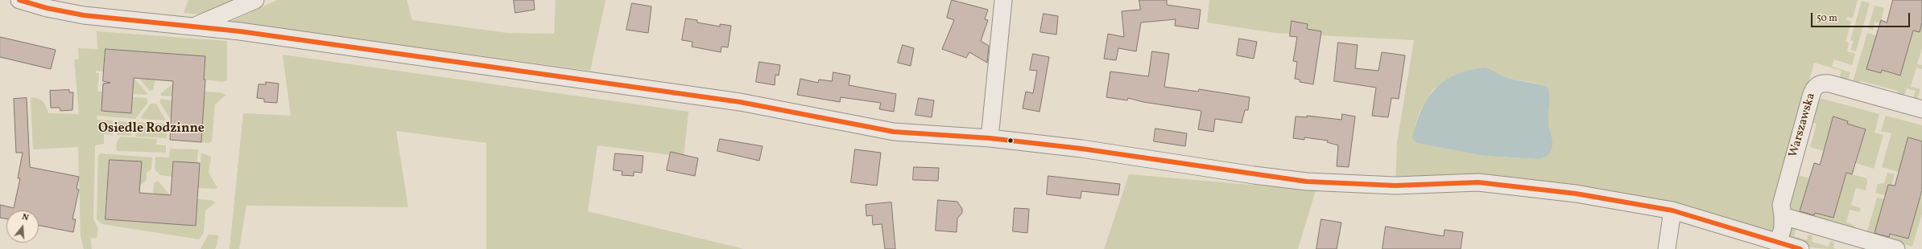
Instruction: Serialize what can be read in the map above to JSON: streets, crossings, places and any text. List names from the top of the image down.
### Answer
{
  "streets": {
    "street": ["Warszawska"]
  },
  "districts": ["Osiedle Rodzinne"],
  "scale_bar": "50 m",
  "north": "top"
}
